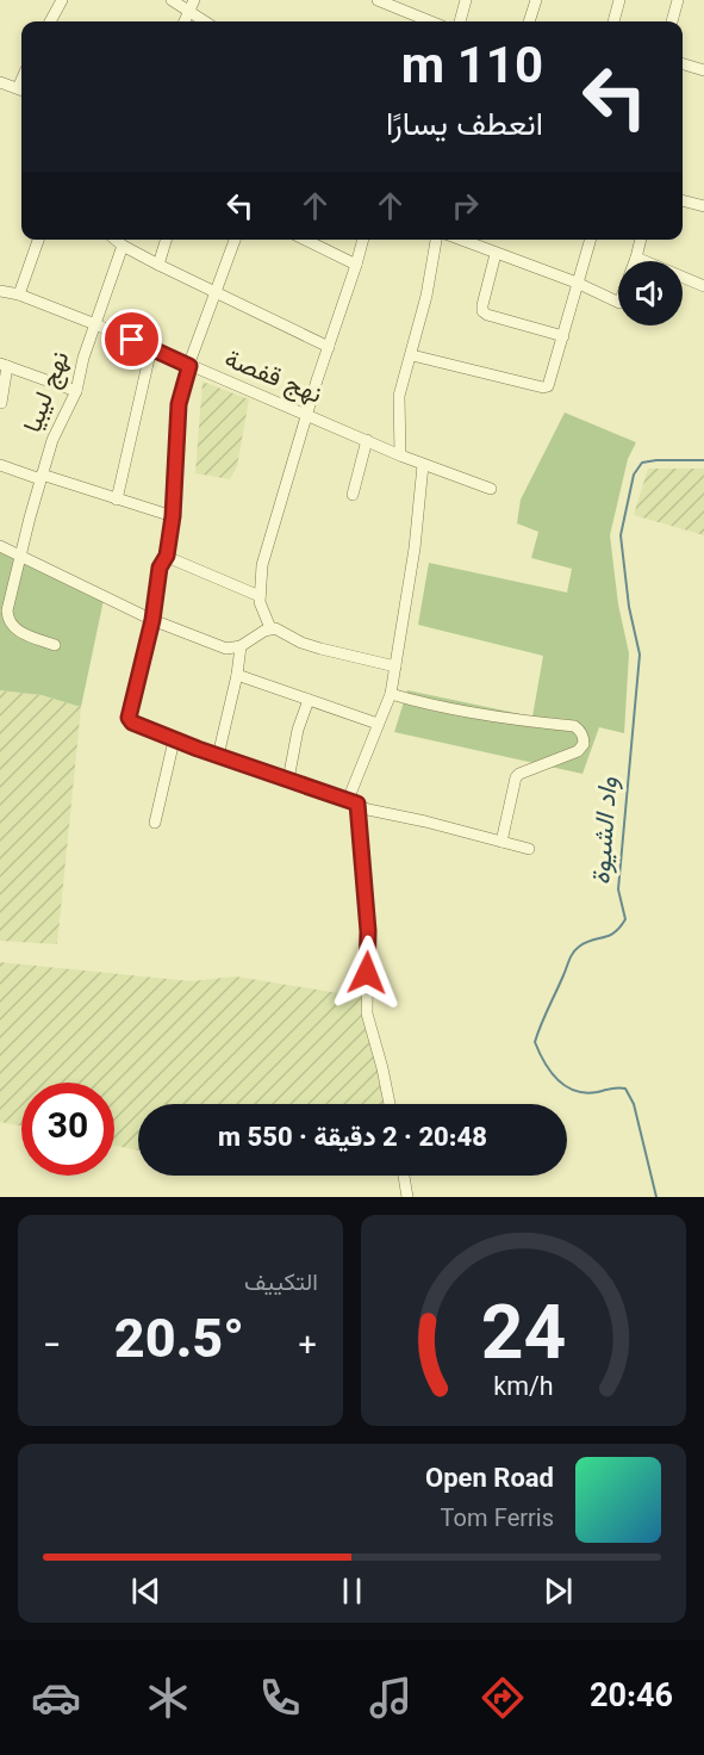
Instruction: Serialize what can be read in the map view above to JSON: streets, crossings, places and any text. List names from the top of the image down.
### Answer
{
  "streets": {
    "street": ["نهج قفصة", "نهج ليبيا"]
  },
  "crossings": [
    ["نهج قفصة", "نهج ليبيا"]
  ],
  "water": ["واد الشيوة"],
  "page": {
    "turn": ["110 m", "انعطف يسارًا"],
    "limit": "30",
    "trip": "20:48 · 2 دقيقة · 550 m",
    "tile": "التكييف",
    "heat": ["−", "20.5°", "+"],
    "song": ["Open Road", "Tom Ferris"],
    "tabs": "20:46",
    "gauge": ["24", "km/h"]
  }
}
